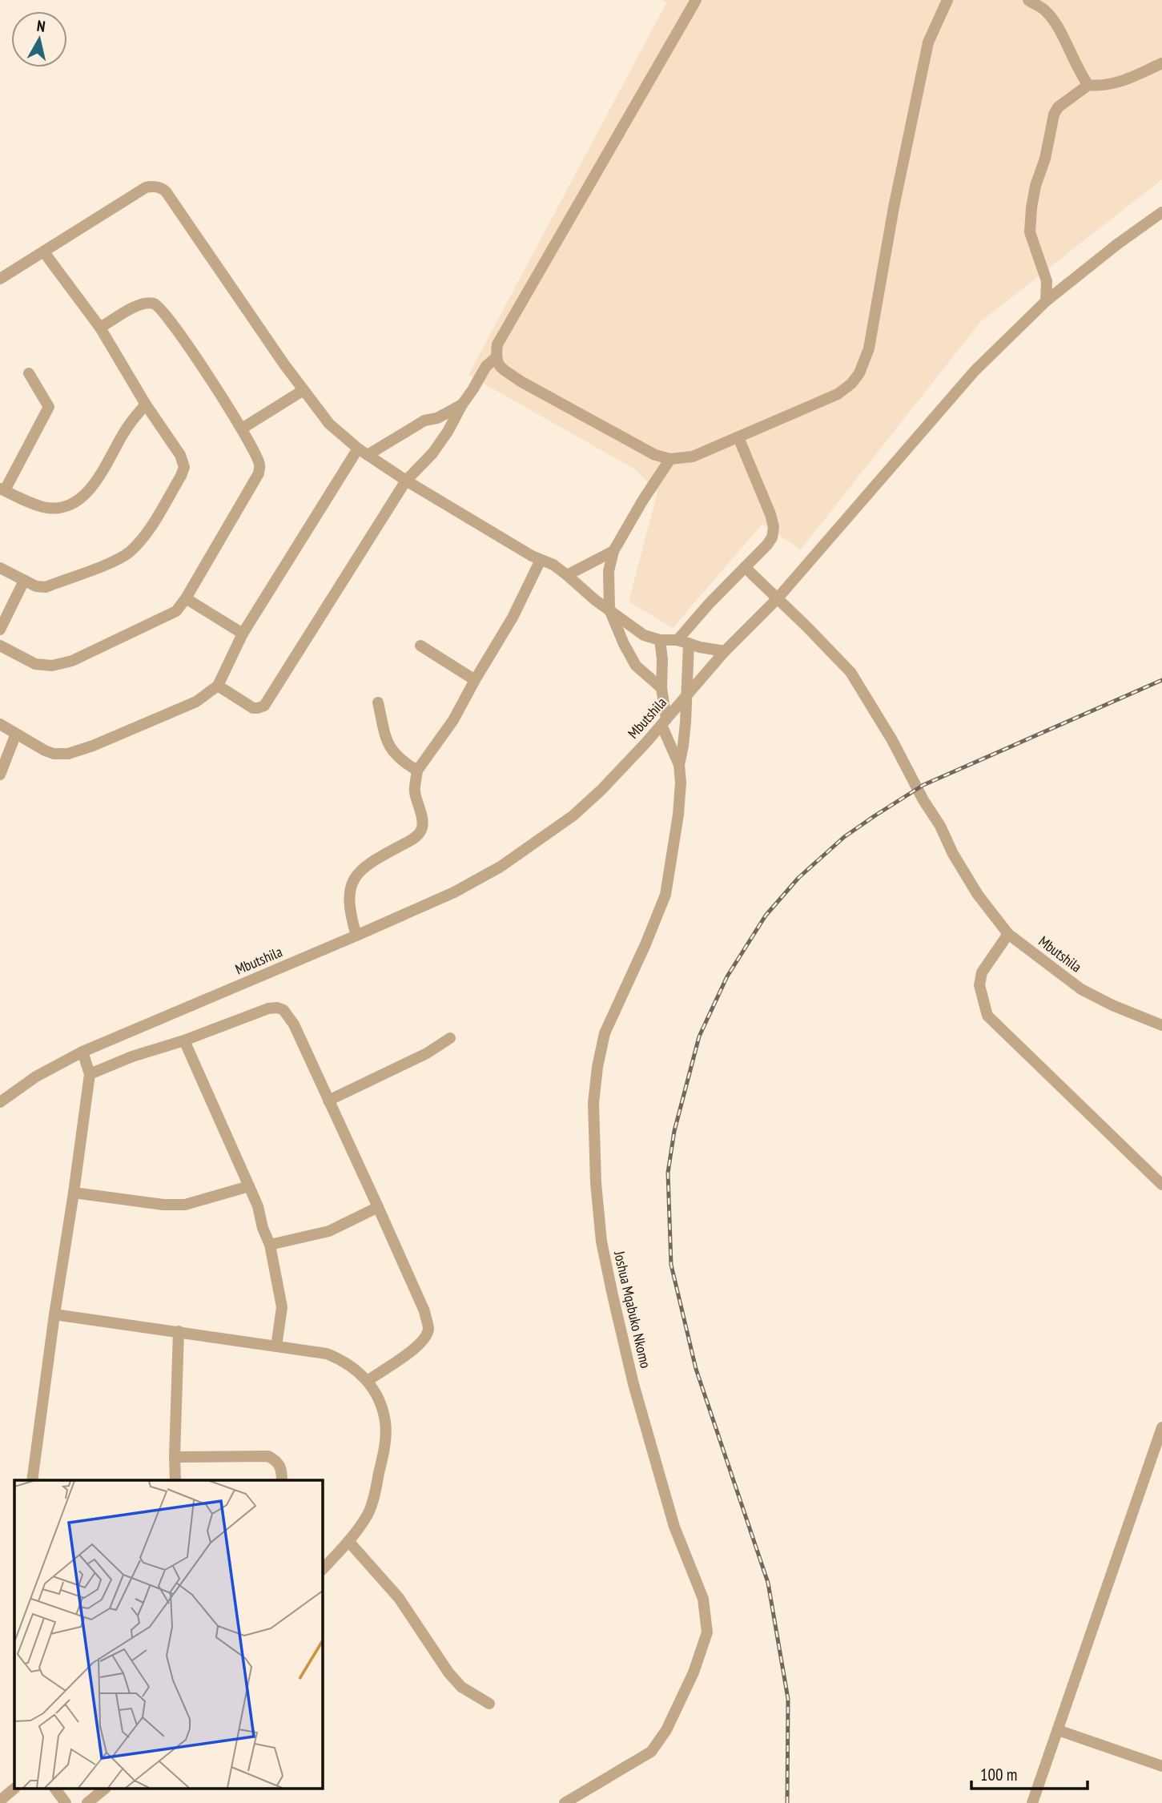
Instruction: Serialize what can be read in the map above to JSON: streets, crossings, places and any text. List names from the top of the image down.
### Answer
{
  "streets": {
    "street": ["Mbutshila", "Joshua Mqabuko Nkomo"]
  },
  "scale_bar": "100 m",
  "north": "top"
}
